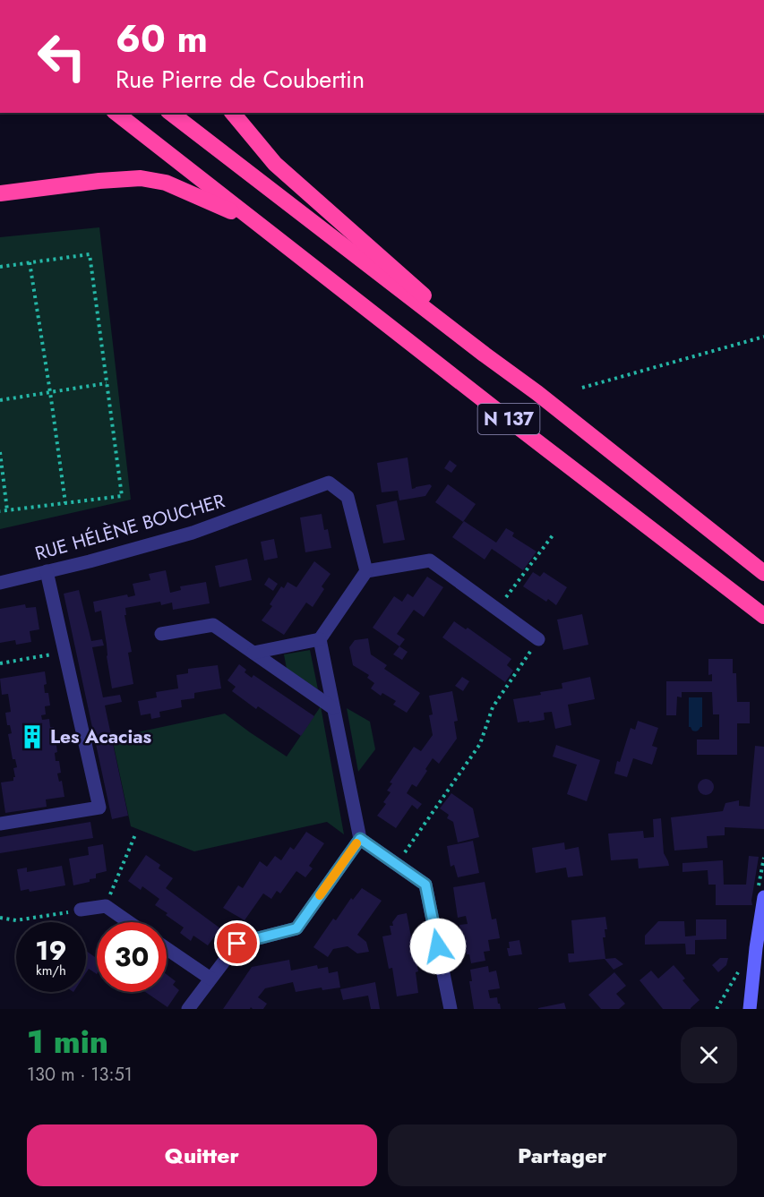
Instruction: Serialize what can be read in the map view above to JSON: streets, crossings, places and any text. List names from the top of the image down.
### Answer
{
  "streets": {
    "highway": ["N 137"],
    "street": ["RUE HÉLÈNE BOUCHER"]
  },
  "places": {
    "building": ["Les Acacias"]
  },
  "page": {
    "turn": ["60 m", "Rue Pierre de Coubertin"],
    "speed": "19 km/h",
    "limit": "30",
    "heading": ["1 min", "130 m · 13:51"],
    "buttons": ["Quitter", "Partager"]
  }
}
